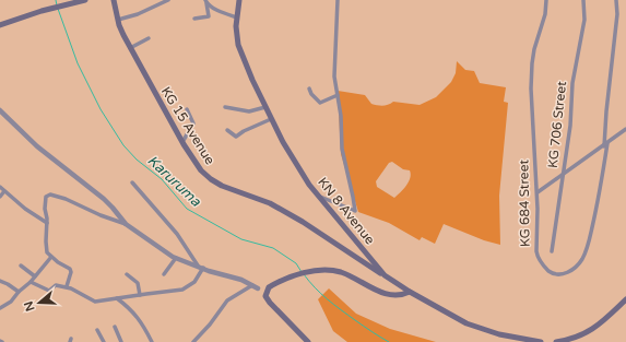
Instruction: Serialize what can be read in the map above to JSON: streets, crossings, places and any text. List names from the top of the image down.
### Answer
{
  "streets": {
    "main road": ["KG 15 Avenue", "KN 8 Avenue"],
    "street": ["KG 706 Street", "KG 684 Street"]
  },
  "crossings": [
    ["KG 15 Avenue", "KN 8 Avenue"]
  ],
  "water": ["Karuruma"],
  "north": "left"
}
